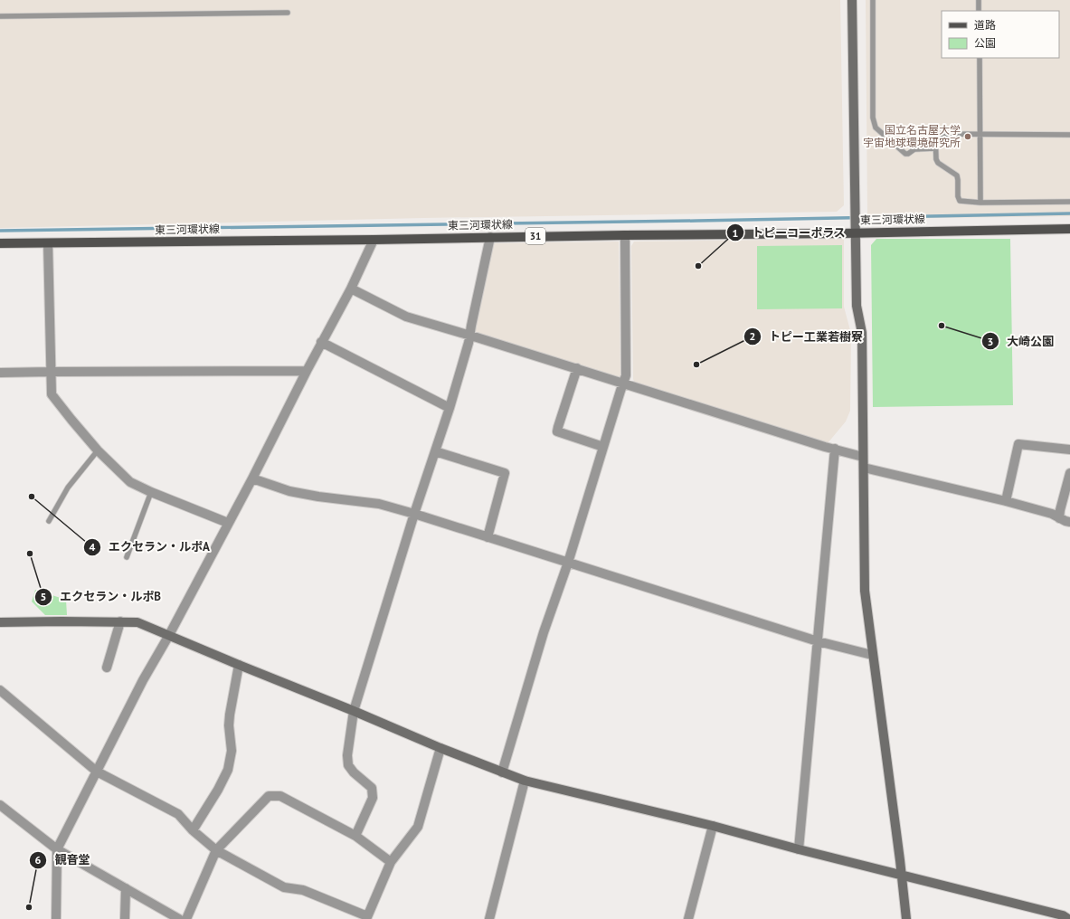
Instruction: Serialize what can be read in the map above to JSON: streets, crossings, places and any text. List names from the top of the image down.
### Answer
{
  "streets": {
    "main road": ["東三河環状線", "31"]
  },
  "places": [
    "国立名古屋大学 宇宙地球環境研究所",
    "トピーコーポラス",
    "大崎公園",
    "トピー工業若樹寮",
    "エクセラン・ルポA",
    "エクセラン・ルポB",
    "観音堂"
  ],
  "legend": ["道路", "公園"]
}
